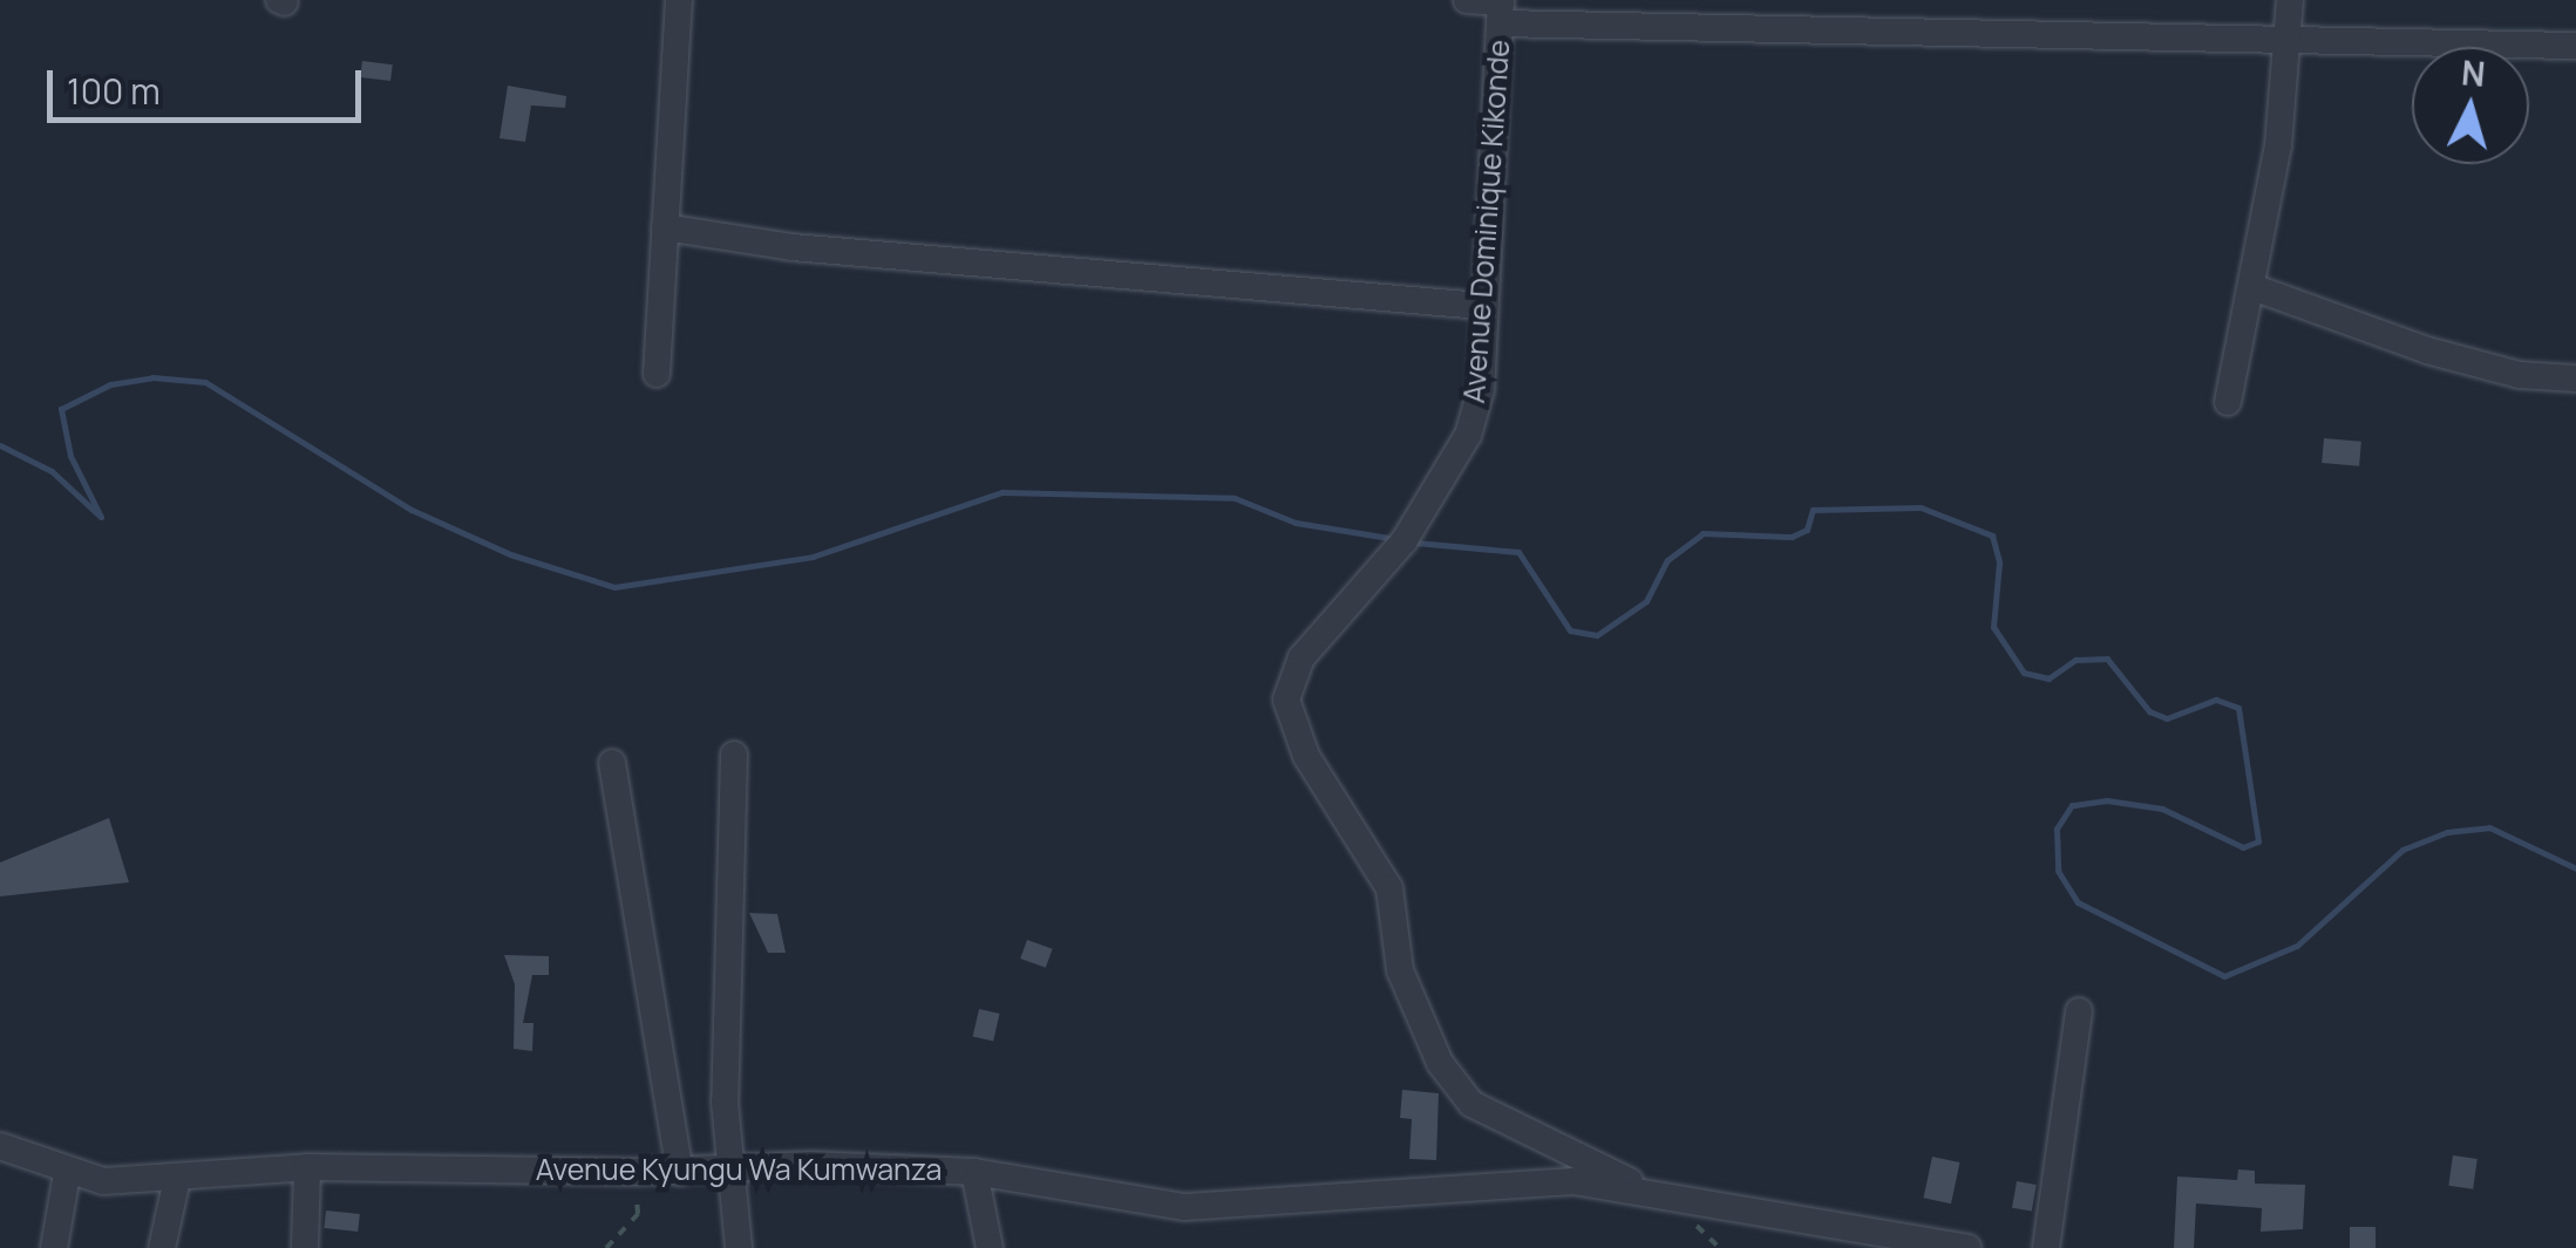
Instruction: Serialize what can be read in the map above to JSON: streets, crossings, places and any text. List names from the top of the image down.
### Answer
{
  "streets": {
    "street": ["Avenue Dominique Kikonde", "Avenue Kyungu Wa Kumwanza"]
  },
  "crossings": [
    ["Avenue Dominique Kikonde", "Avenue Kyungu Wa Kumwanza"]
  ],
  "scale_bar": "100 m",
  "north": "top"
}
